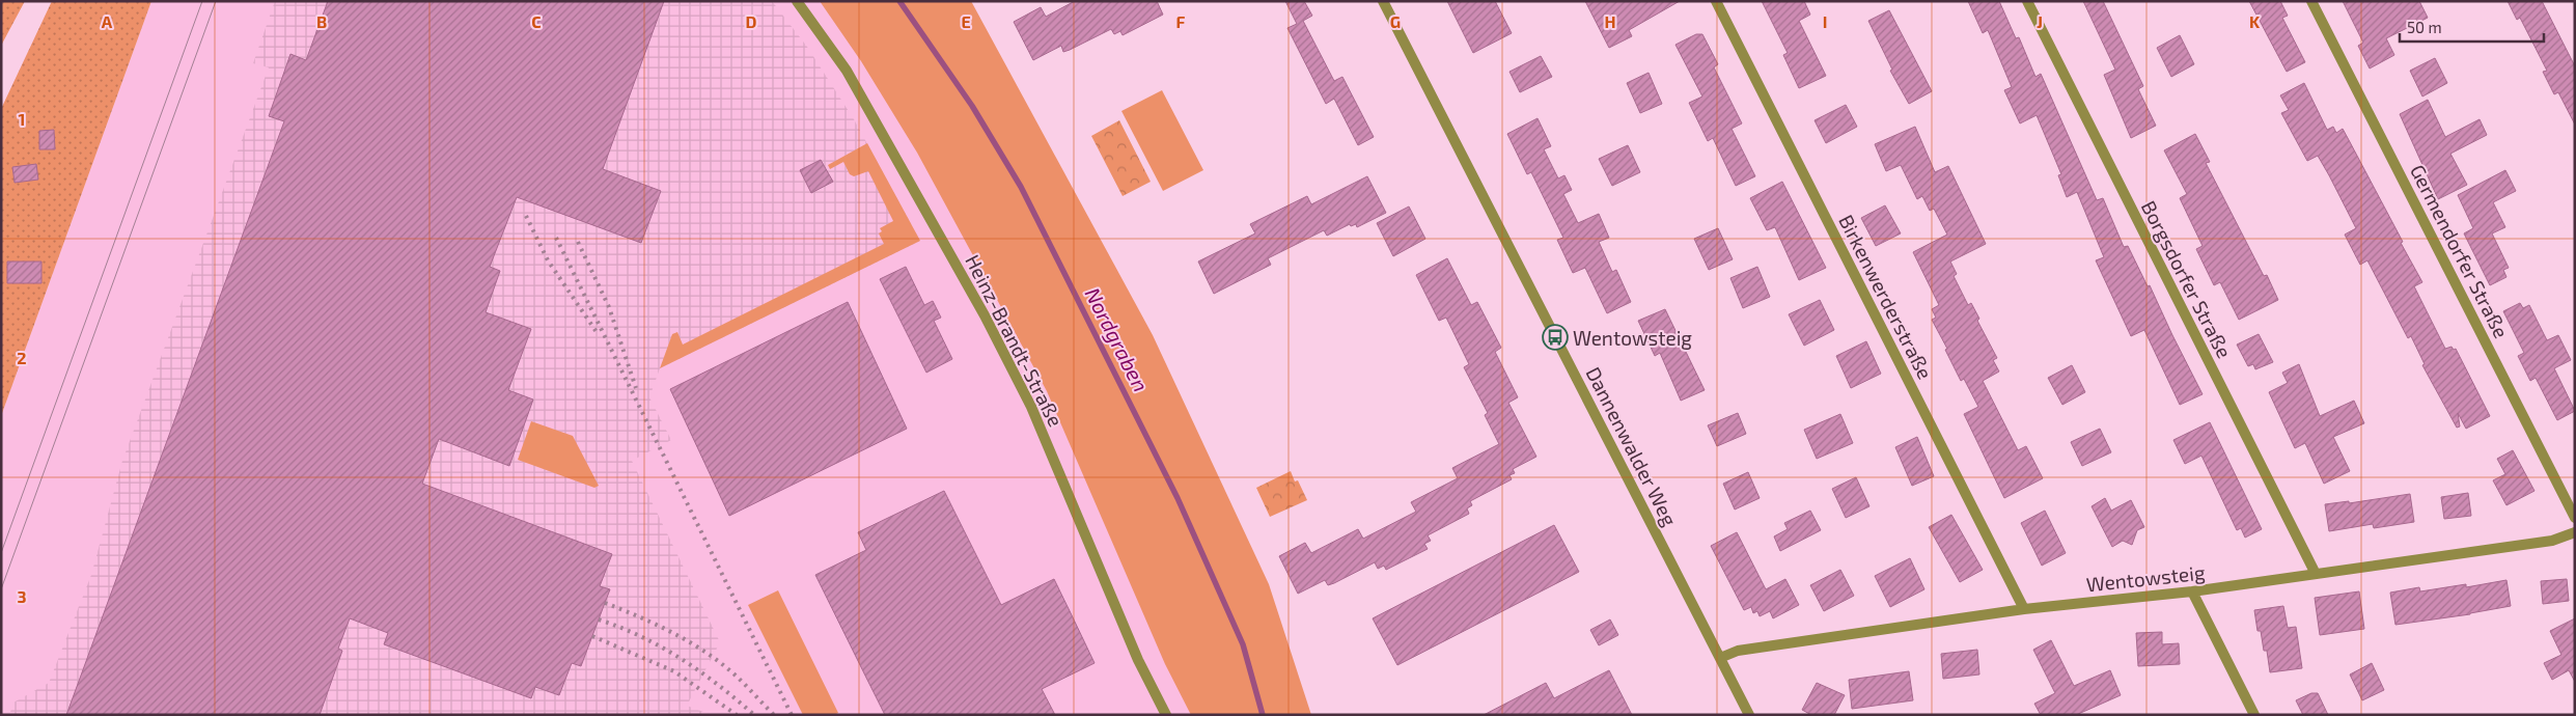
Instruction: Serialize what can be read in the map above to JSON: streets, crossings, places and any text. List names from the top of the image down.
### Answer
{
  "streets": {
    "street": [
      "Germendorfer Straße",
      "Borgsdorfer Straße",
      "Birkenwerderstraße",
      "Heinz-Brandt-Straße",
      "Dannenwalder Weg",
      "Wentowsteig"
    ]
  },
  "crossings": [
    ["Borgsdorfer Straße", "Wentowsteig"],
    ["Birkenwerderstraße", "Wentowsteig"],
    ["Dannenwalder Weg", "Wentowsteig"]
  ],
  "water": ["Nordgraben"],
  "places": {
    "bus stop": ["Wentowsteig"]
  },
  "scale_bar": "50 m",
  "grid": {
    "columns": [
      "A",
      "B",
      "C",
      "D",
      "E",
      "F",
      "G",
      "H",
      "I",
      "J",
      "K"
    ],
    "rows": ["1", "2", "3"]
  }
}
